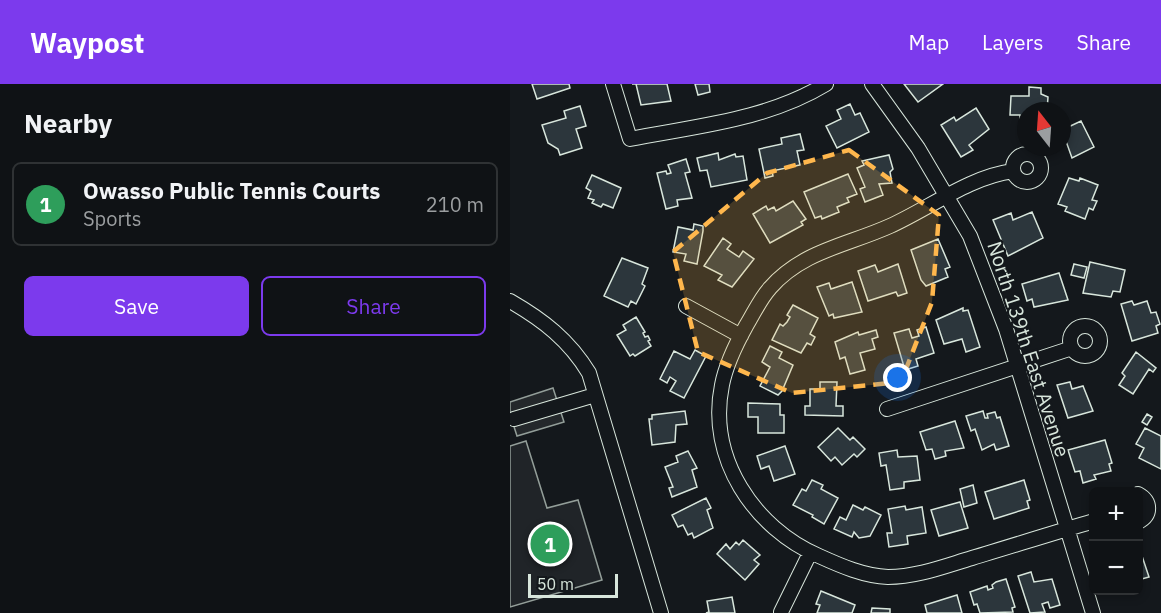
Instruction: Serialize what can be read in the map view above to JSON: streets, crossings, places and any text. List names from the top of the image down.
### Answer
{
  "streets": {
    "street": ["North 139th East Avenue"]
  },
  "scale_bar": "50 m",
  "north": "top",
  "page": {
    "header": "Waypost",
    "nav": ["Map", "Layers", "Share"],
    "heading": "Nearby",
    "list": [
      {
        "mark": "1",
        "name": "Owasso Public Tennis Courts",
        "note": "Sports",
        "value": "210 m"
      }
    ],
    "buttons": ["Save", "Share"],
    "map_buttons": ["+", "−"],
    "pins": "1",
    "scale": "50 m"
  }
}
